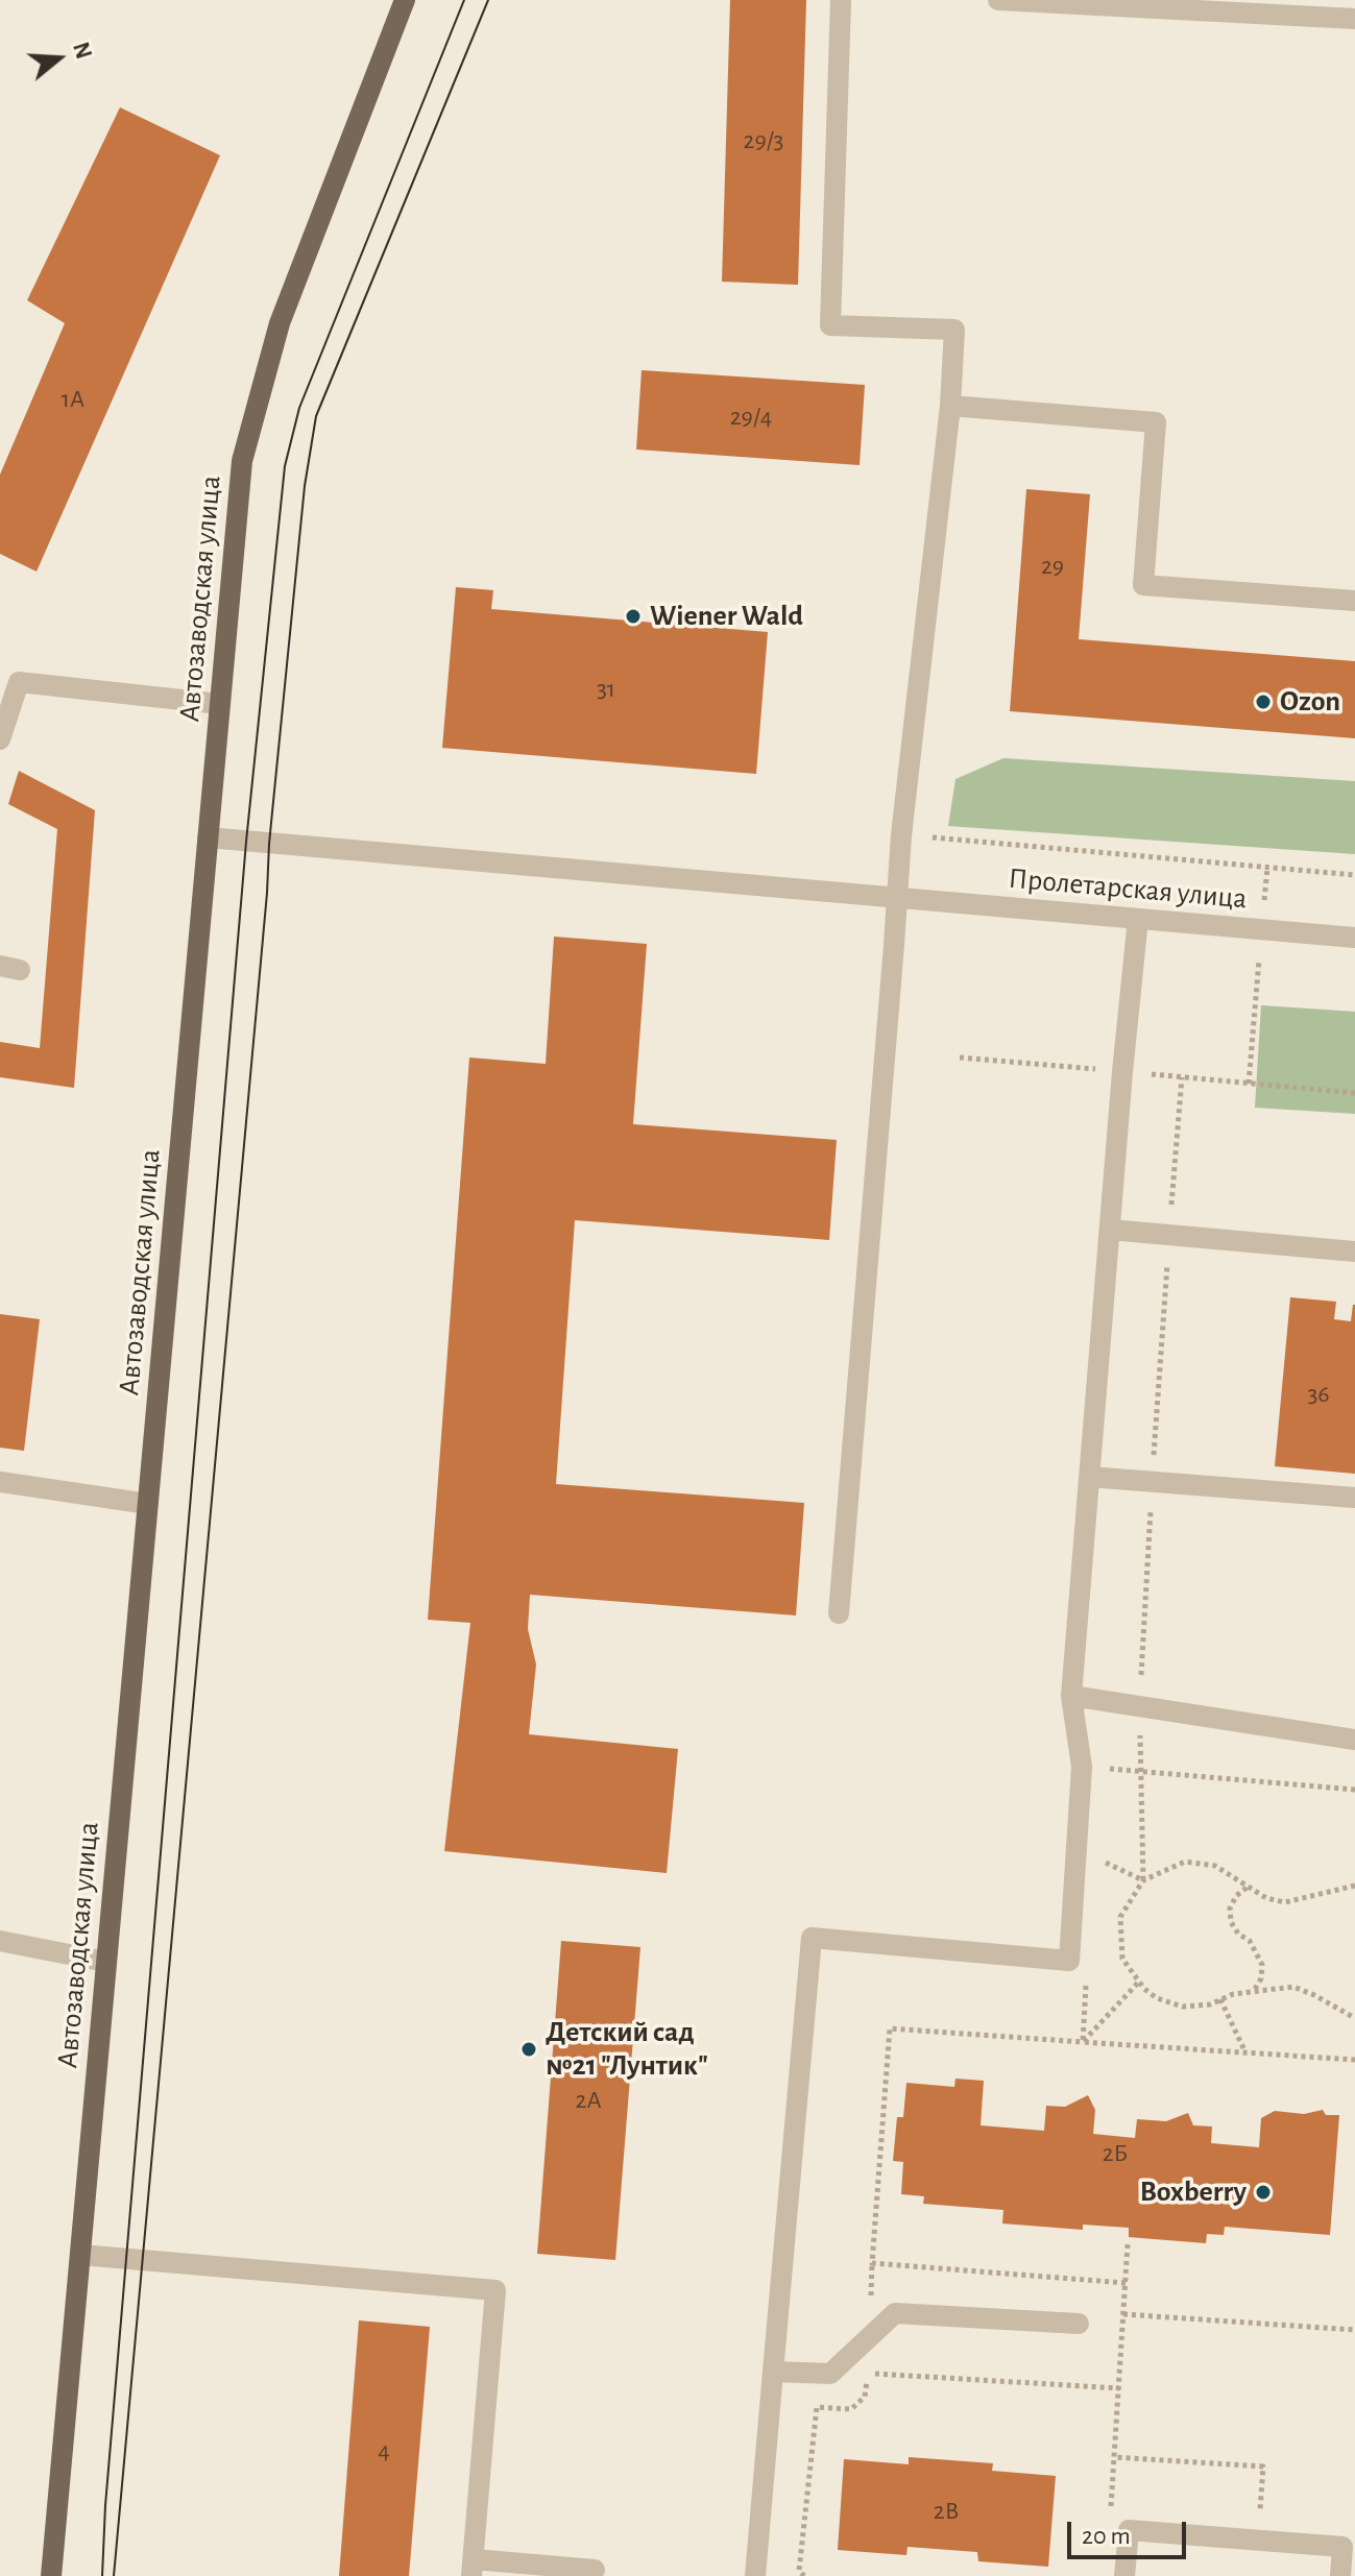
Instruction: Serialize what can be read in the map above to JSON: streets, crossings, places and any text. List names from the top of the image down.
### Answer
{
  "streets": {
    "main road": ["Автозаводская улица"],
    "street": ["Пролетарская улица"]
  },
  "crossings": [
    ["Автозаводская улица", "Пролетарская улица"]
  ],
  "places": [
    "Wiener Wald",
    "Ozon",
    "Детский сад №21 \"Лунтик\"",
    "Boxberry"
  ],
  "house_numbers": [
    "29/3",
    "1А",
    "29/4",
    "29",
    "31",
    "36",
    "2А",
    "2Б",
    "4",
    "2В"
  ],
  "scale_bar": "20 m",
  "north": "right"
}
